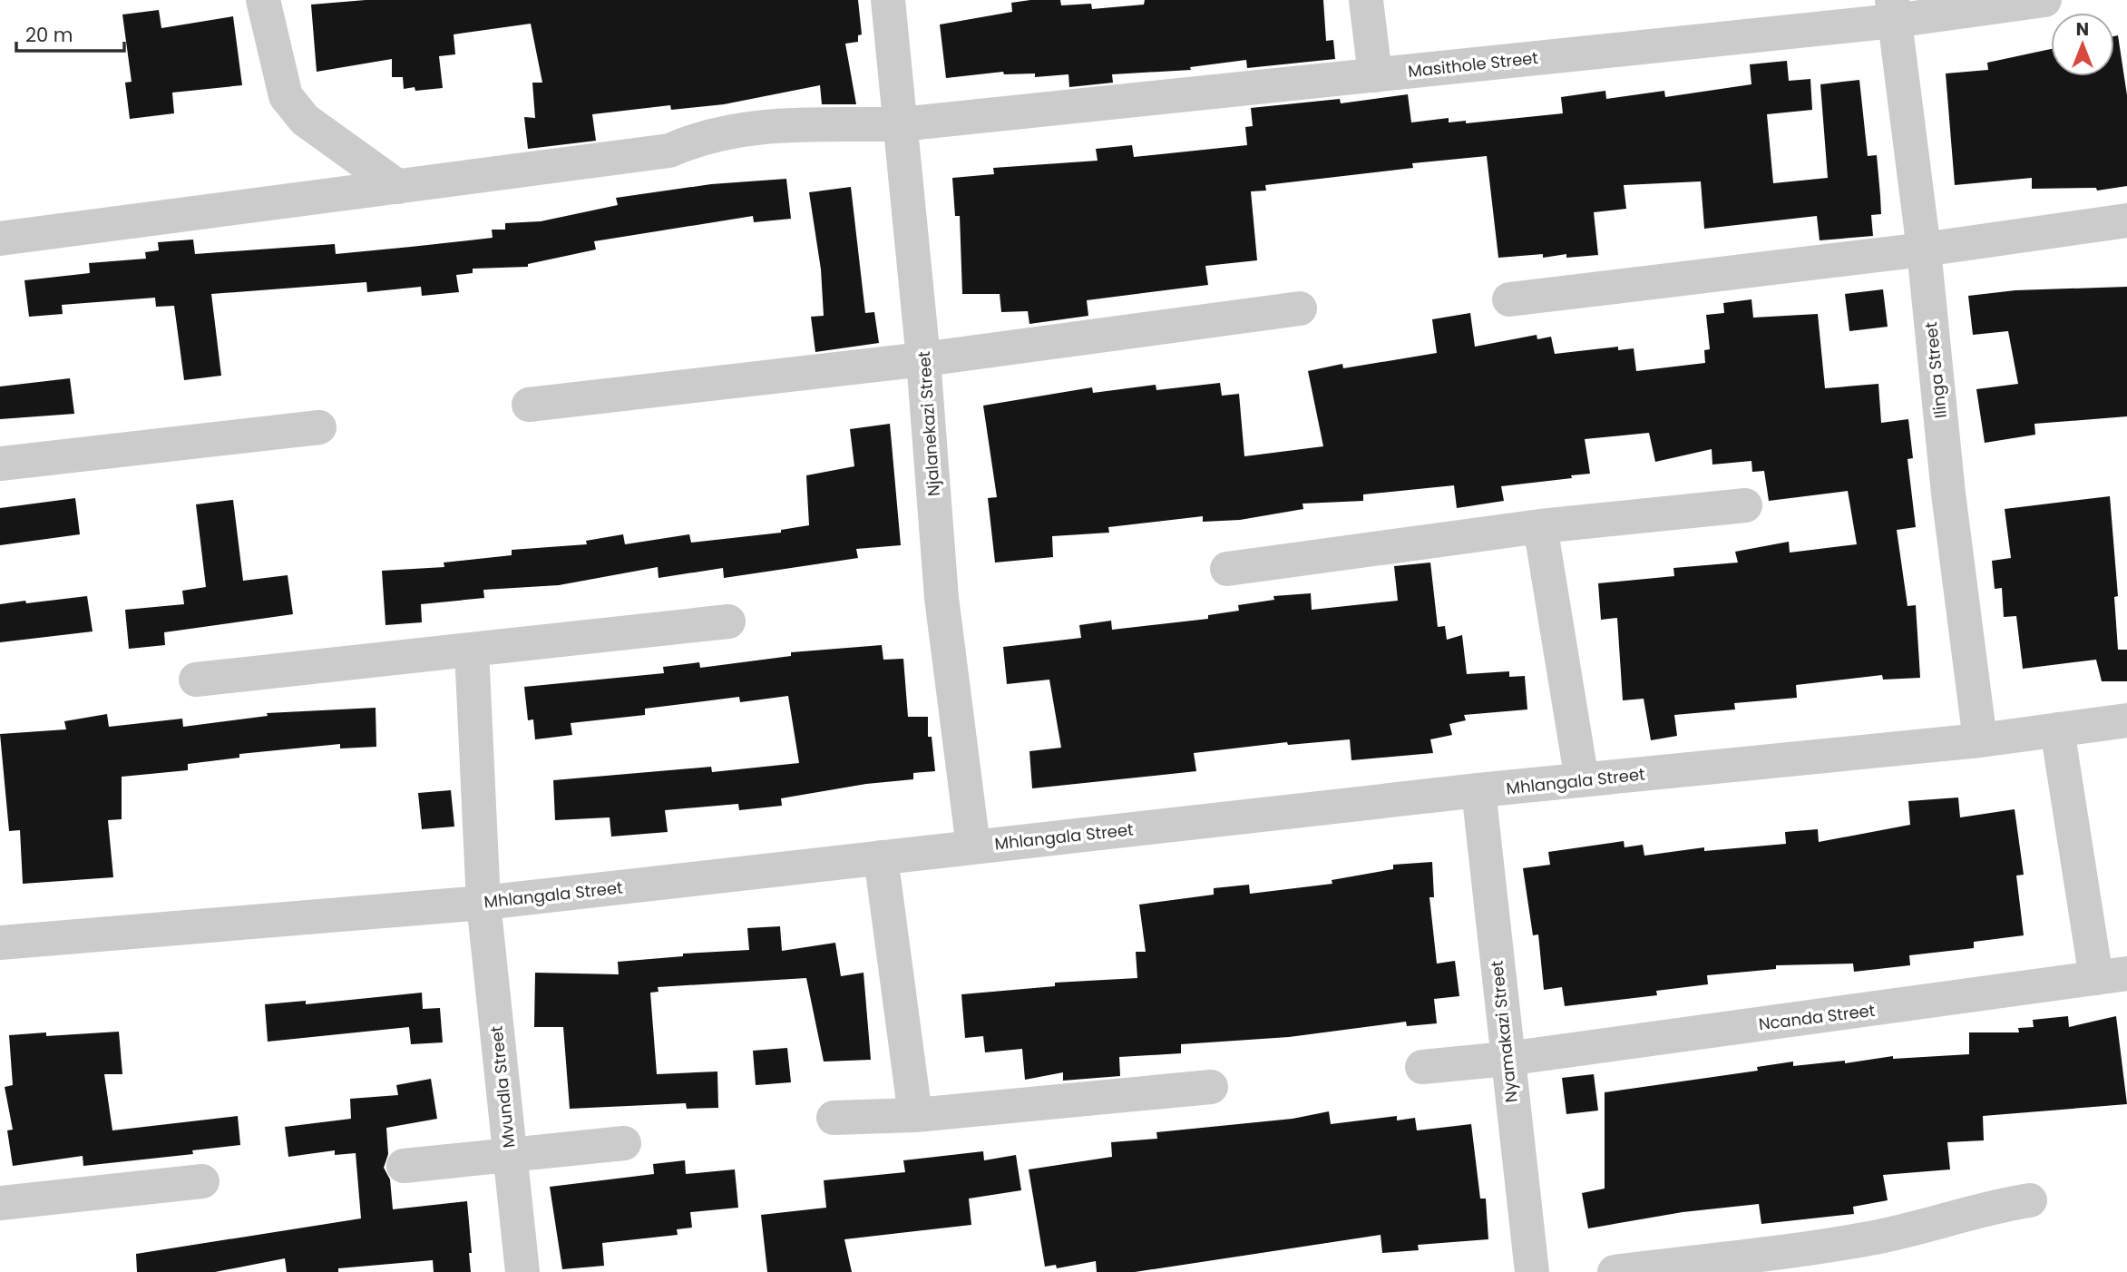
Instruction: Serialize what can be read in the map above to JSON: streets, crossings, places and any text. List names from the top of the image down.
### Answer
{
  "streets": {
    "street": [
      "Masithole Street",
      "Ilinga Street",
      "Njalanekazi Street",
      "Mhlangala Street",
      "Ncanda Street",
      "Nyamakazi Street",
      "Mvundla Street"
    ]
  },
  "crossings": [
    ["Masithole Street", "Ilinga Street"],
    ["Masithole Street", "Njalanekazi Street"],
    ["Ilinga Street", "Mhlangala Street"],
    ["Njalanekazi Street", "Mhlangala Street"],
    ["Mhlangala Street", "Nyamakazi Street"],
    ["Mhlangala Street", "Mvundla Street"],
    ["Ncanda Street", "Nyamakazi Street"]
  ],
  "scale_bar": "20 m",
  "north": "top"
}
